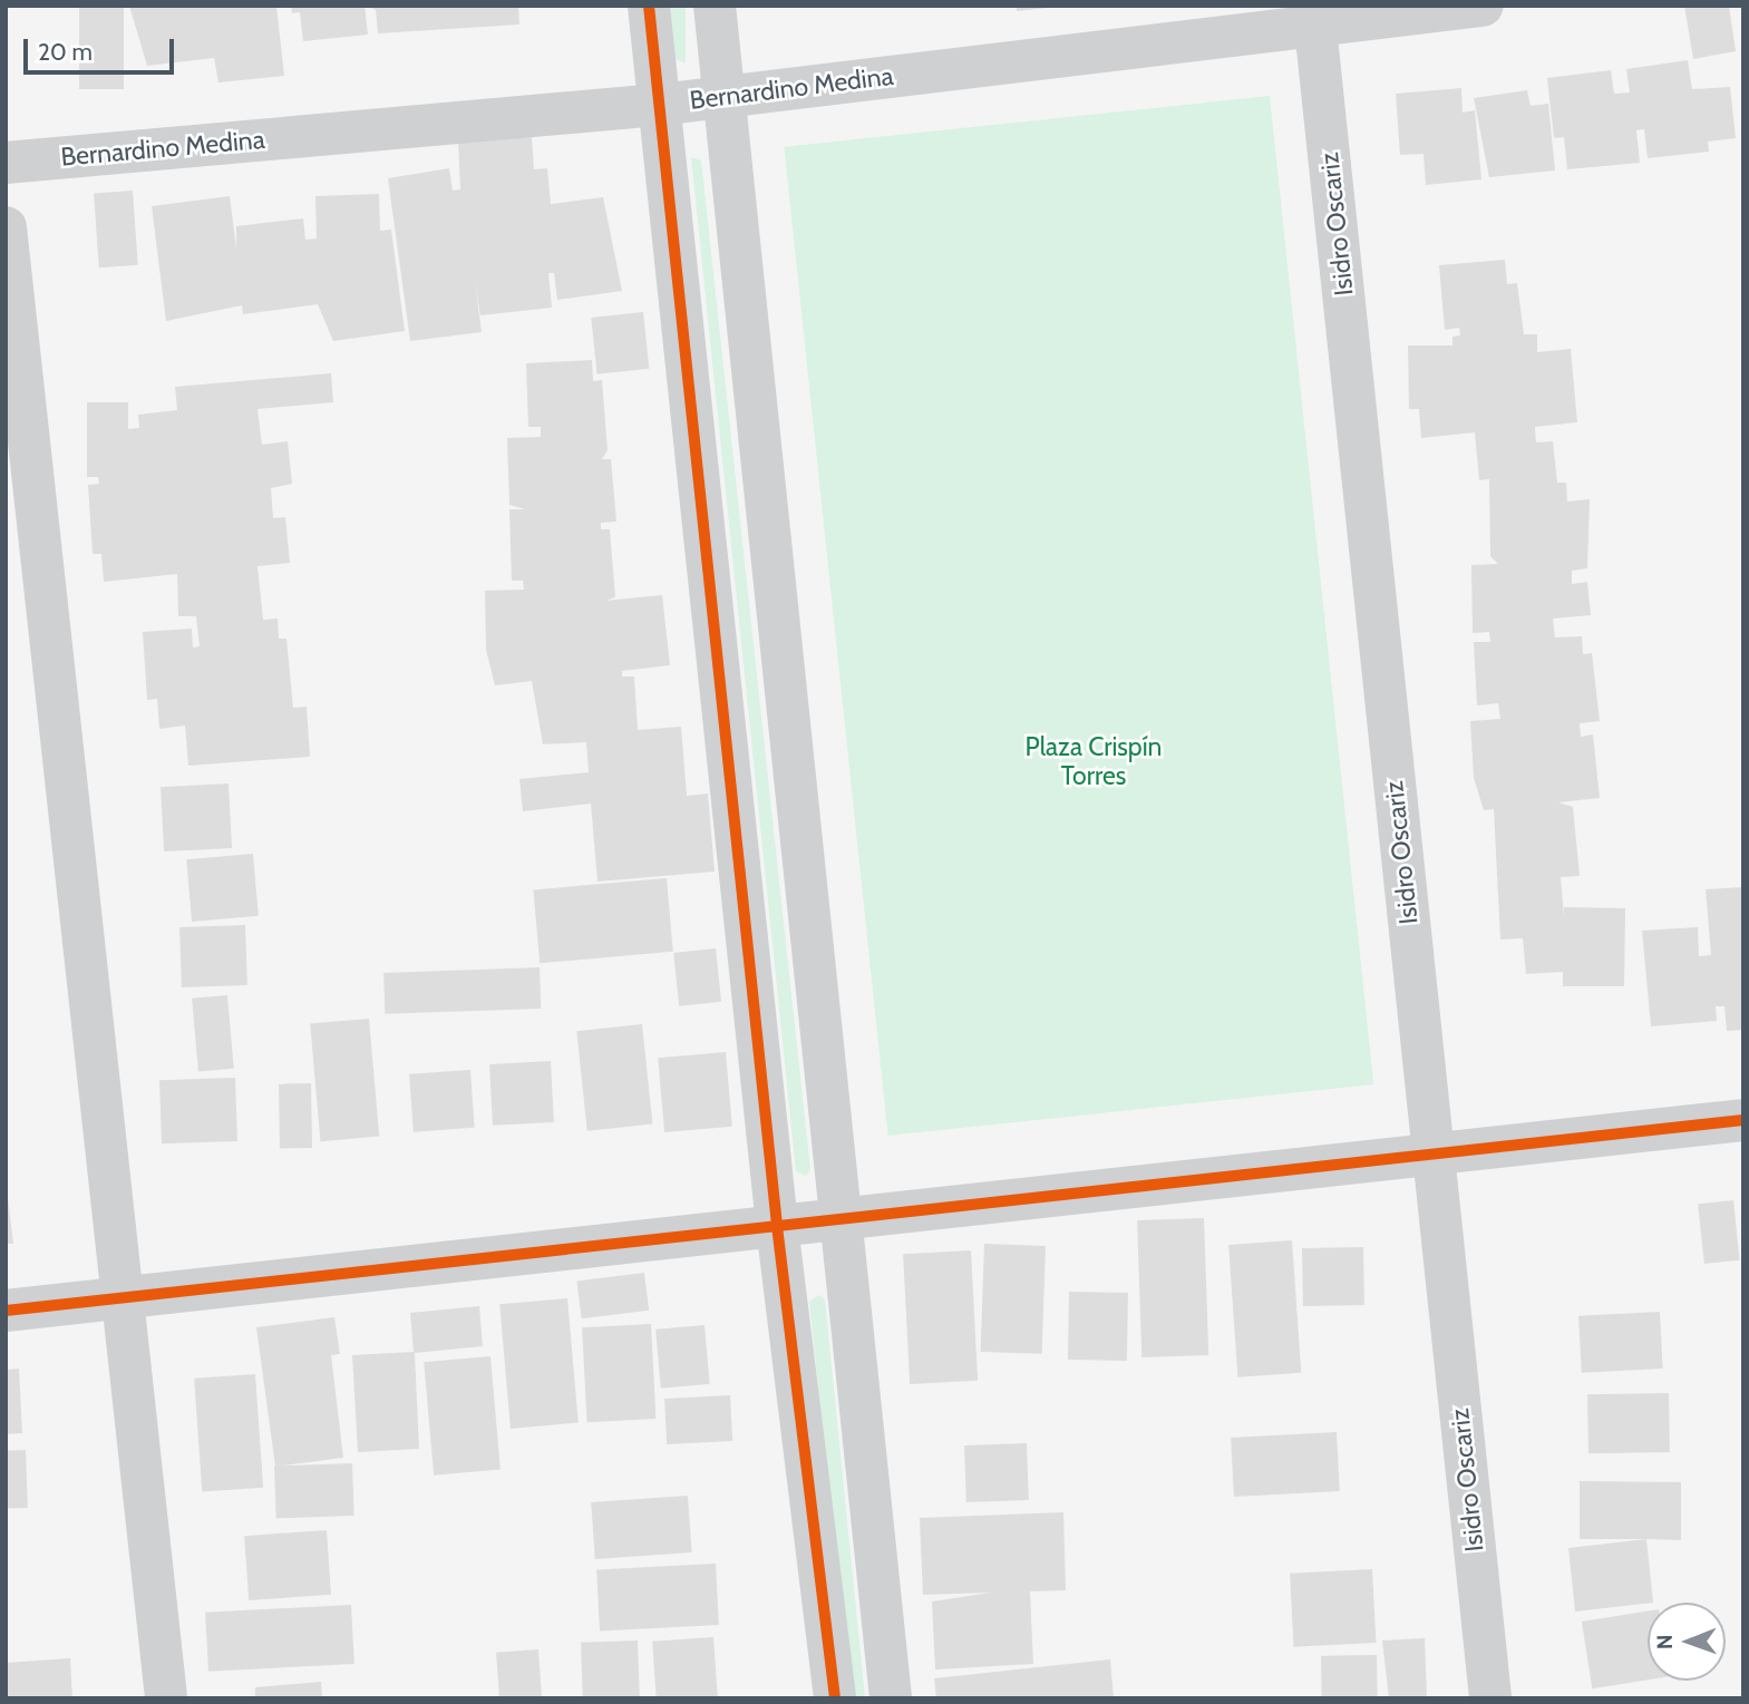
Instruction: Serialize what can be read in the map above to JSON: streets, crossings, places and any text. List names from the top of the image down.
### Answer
{
  "streets": {
    "street": ["Bernardino Medina", "Isidro Oscariz"]
  },
  "crossings": [
    ["Bernardino Medina", "Isidro Oscariz"]
  ],
  "parks": ["Plaza Crispín Torres"],
  "scale_bar": "20 m",
  "north": "left"
}
